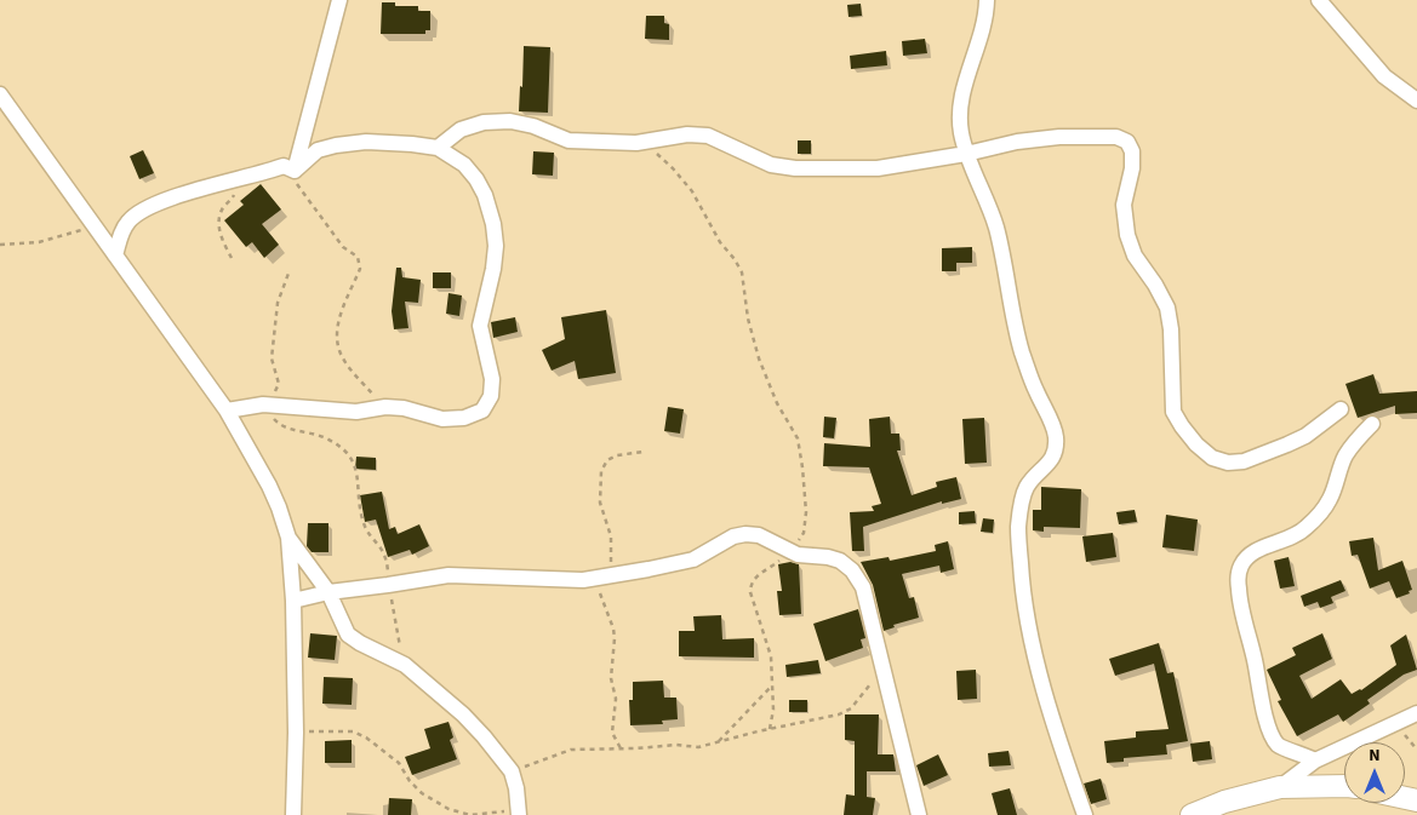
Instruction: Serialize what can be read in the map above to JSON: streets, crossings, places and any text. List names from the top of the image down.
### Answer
{
  "north": "top"
}
